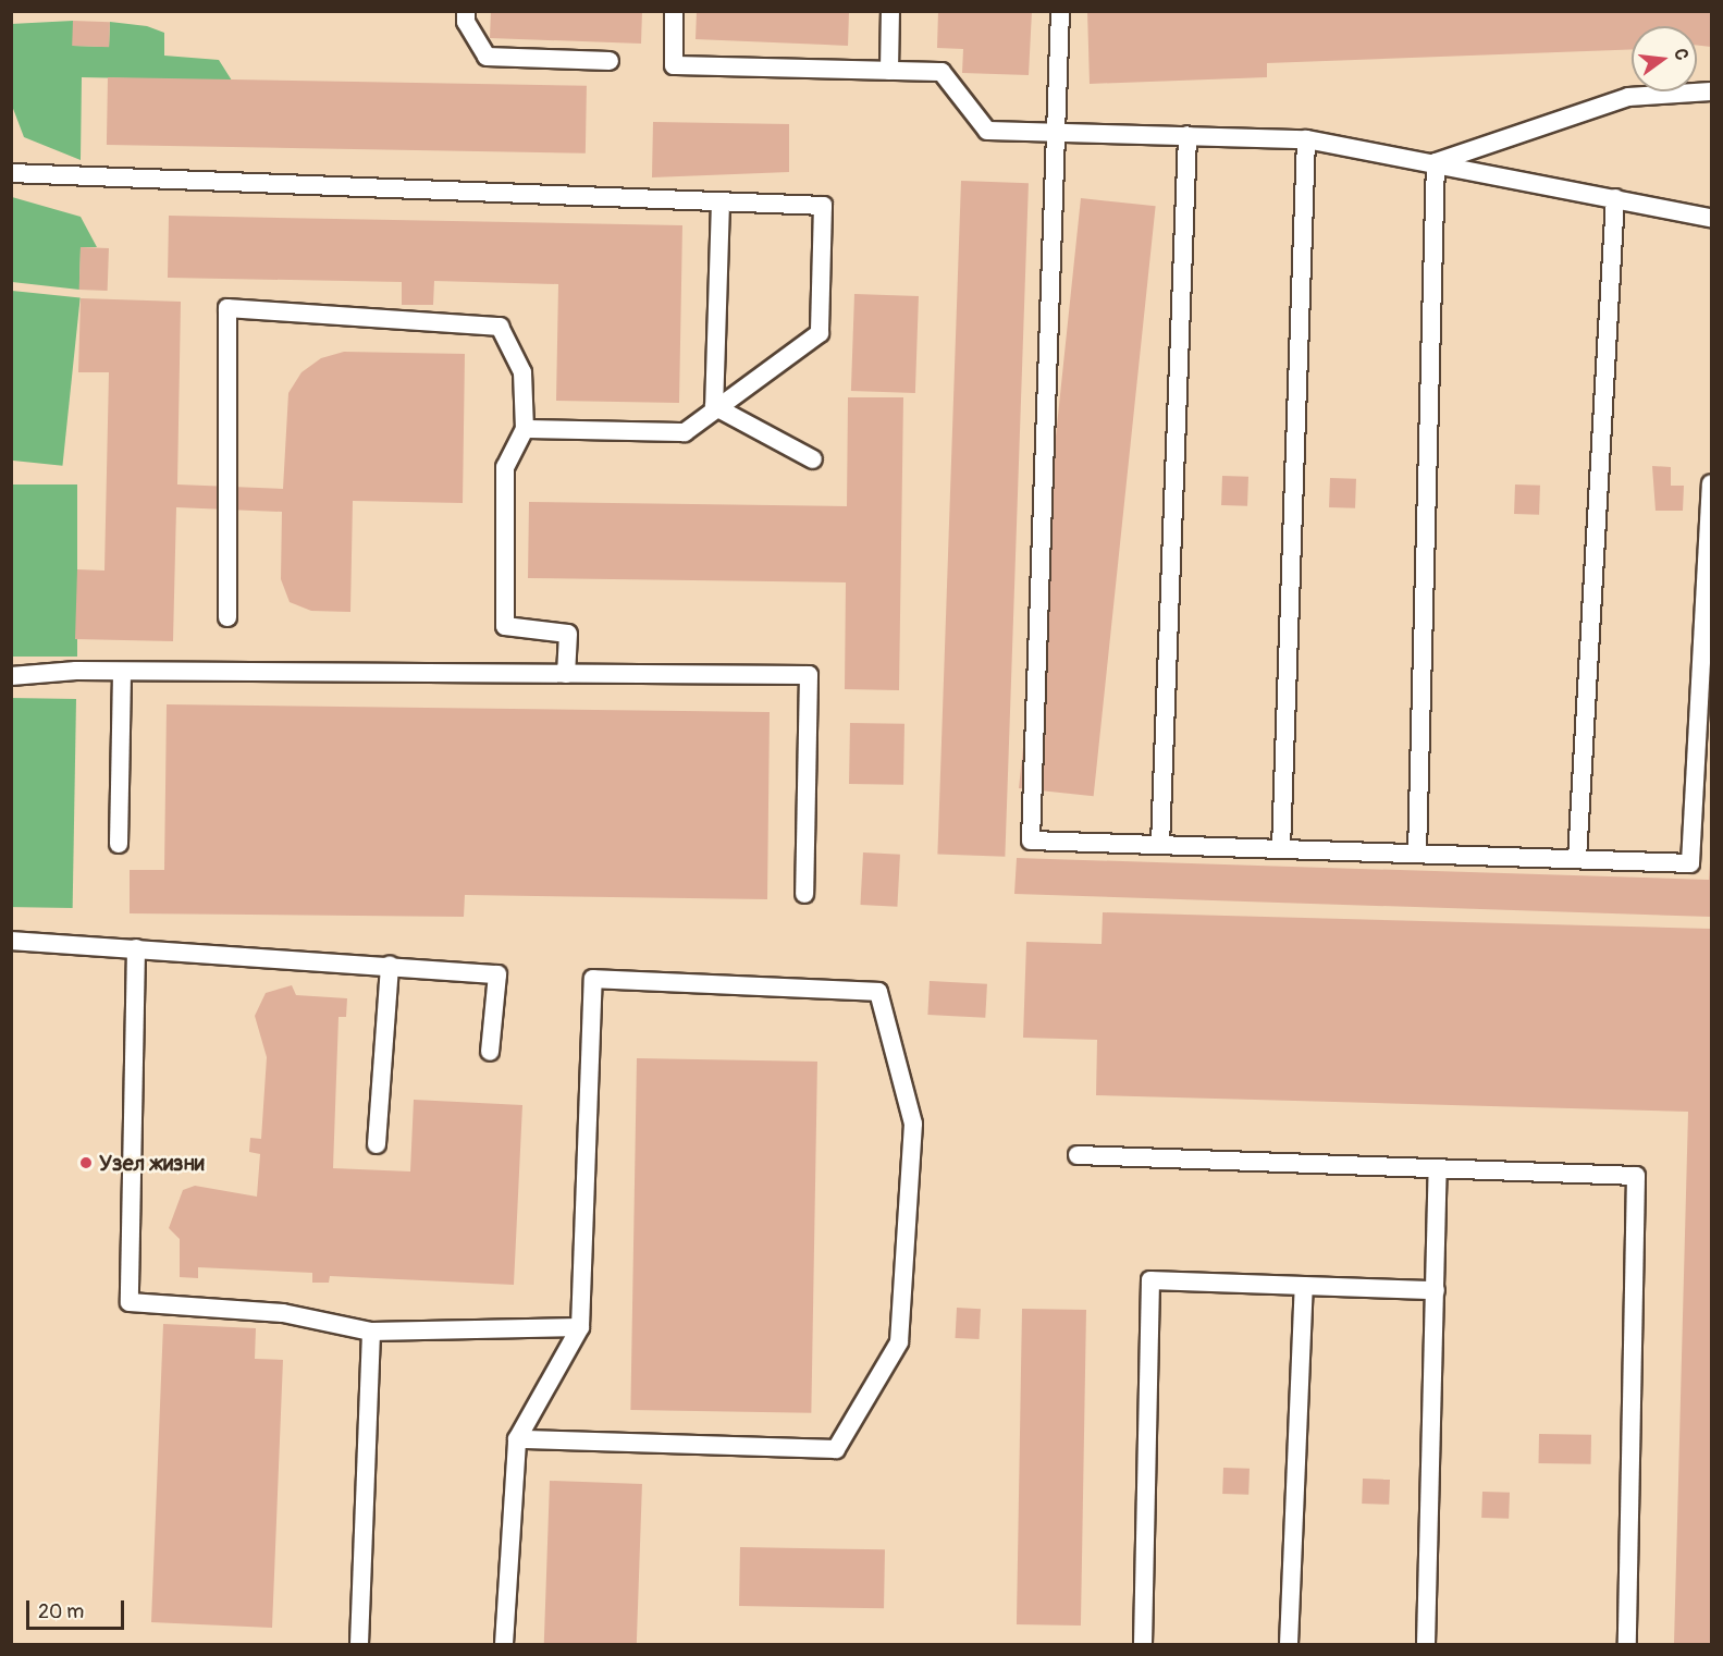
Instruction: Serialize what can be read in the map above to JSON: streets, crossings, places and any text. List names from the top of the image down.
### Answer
{
  "places": ["Узел жизни"],
  "scale_bar": "20 m",
  "north": "right"
}
